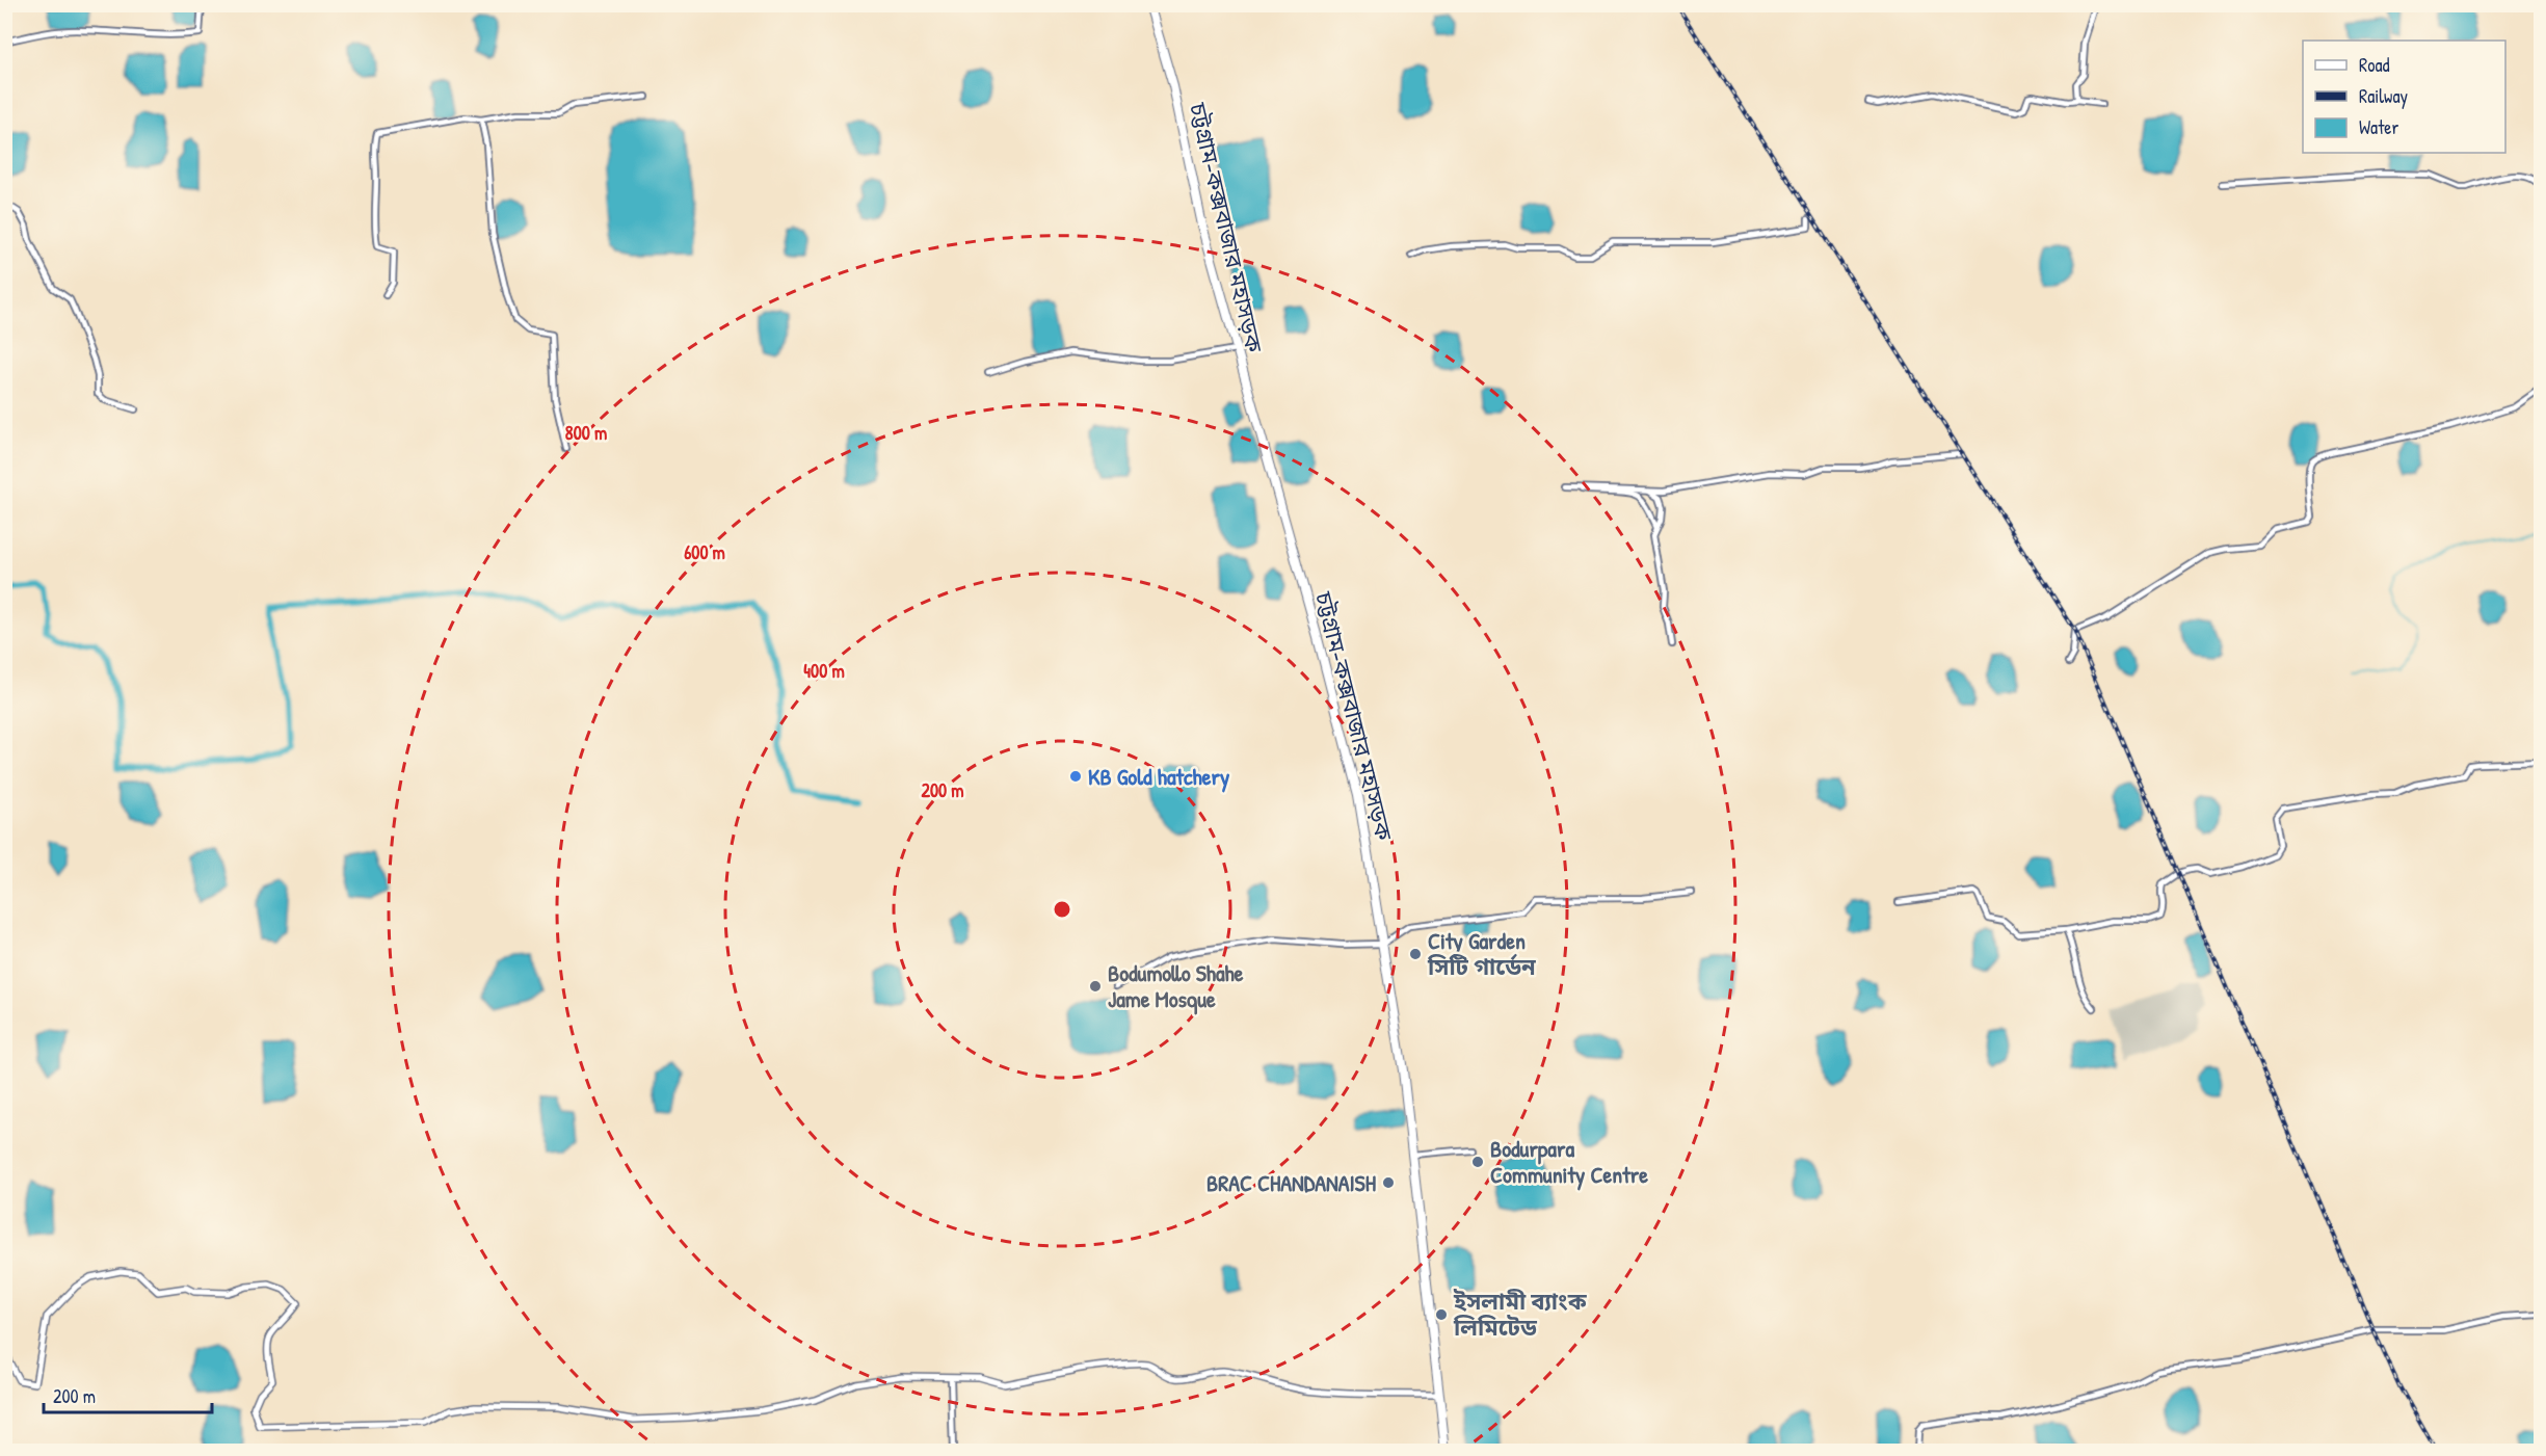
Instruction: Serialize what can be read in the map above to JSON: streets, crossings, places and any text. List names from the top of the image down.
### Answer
{
  "streets": {
    "highway": ["চট্টগ্রাম-কক্সবাজার মহাসড়ক"]
  },
  "places": [
    "KB Gold hatchery",
    "City Garden সিটি গার্ডেন",
    "Bodumollo Shahe Jame Mosque",
    "Bodurpara Community Centre",
    "BRAC CHANDANAISH",
    "ইসলামী ব্যাংক লিমিটেড"
  ],
  "legend": ["Road", "Railway", "Water"],
  "scale_bar": "200 m",
  "rings": [
    "800 m",
    "600 m",
    "400 m",
    "200 m"
  ]
}
